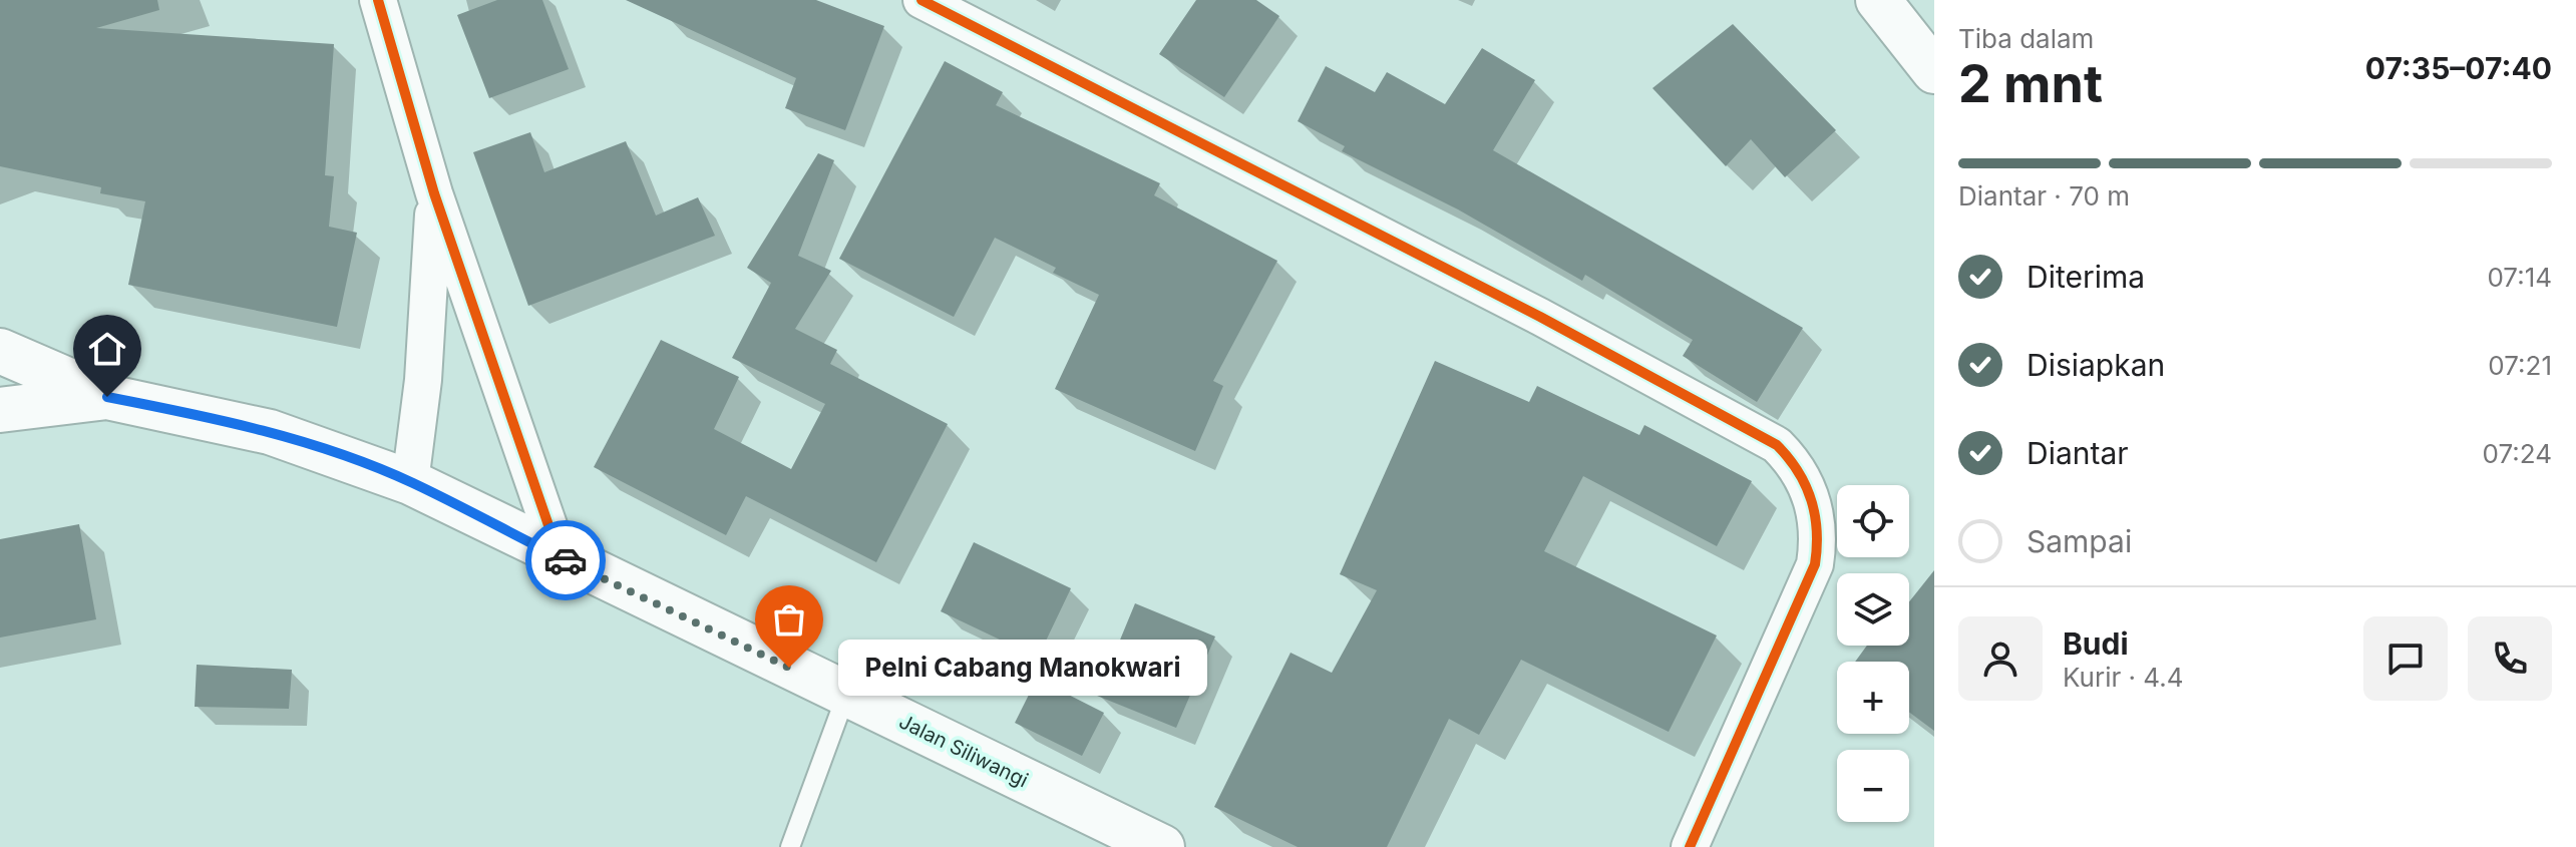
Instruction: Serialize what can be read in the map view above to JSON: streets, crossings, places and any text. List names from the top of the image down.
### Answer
{
  "streets": {
    "main road": ["Jalan Siliwangi"]
  },
  "places": ["Pelni Cabang Manokwari"],
  "page": {
    "heading": ["2 mnt", "Tiba dalam", "07:35–07:40"],
    "panel": ["Budi", "Kurir · 4.4"],
    "bar": "Diantar · 70 m",
    "list": [
      ["Diterima", "07:14"],
      ["Disiapkan", "07:21"],
      ["Diantar", "07:24"],
      "Sampai"
    ],
    "map_buttons": ["+", "−"],
    "bubble": "Pelni Cabang Manokwari"
  }
}
